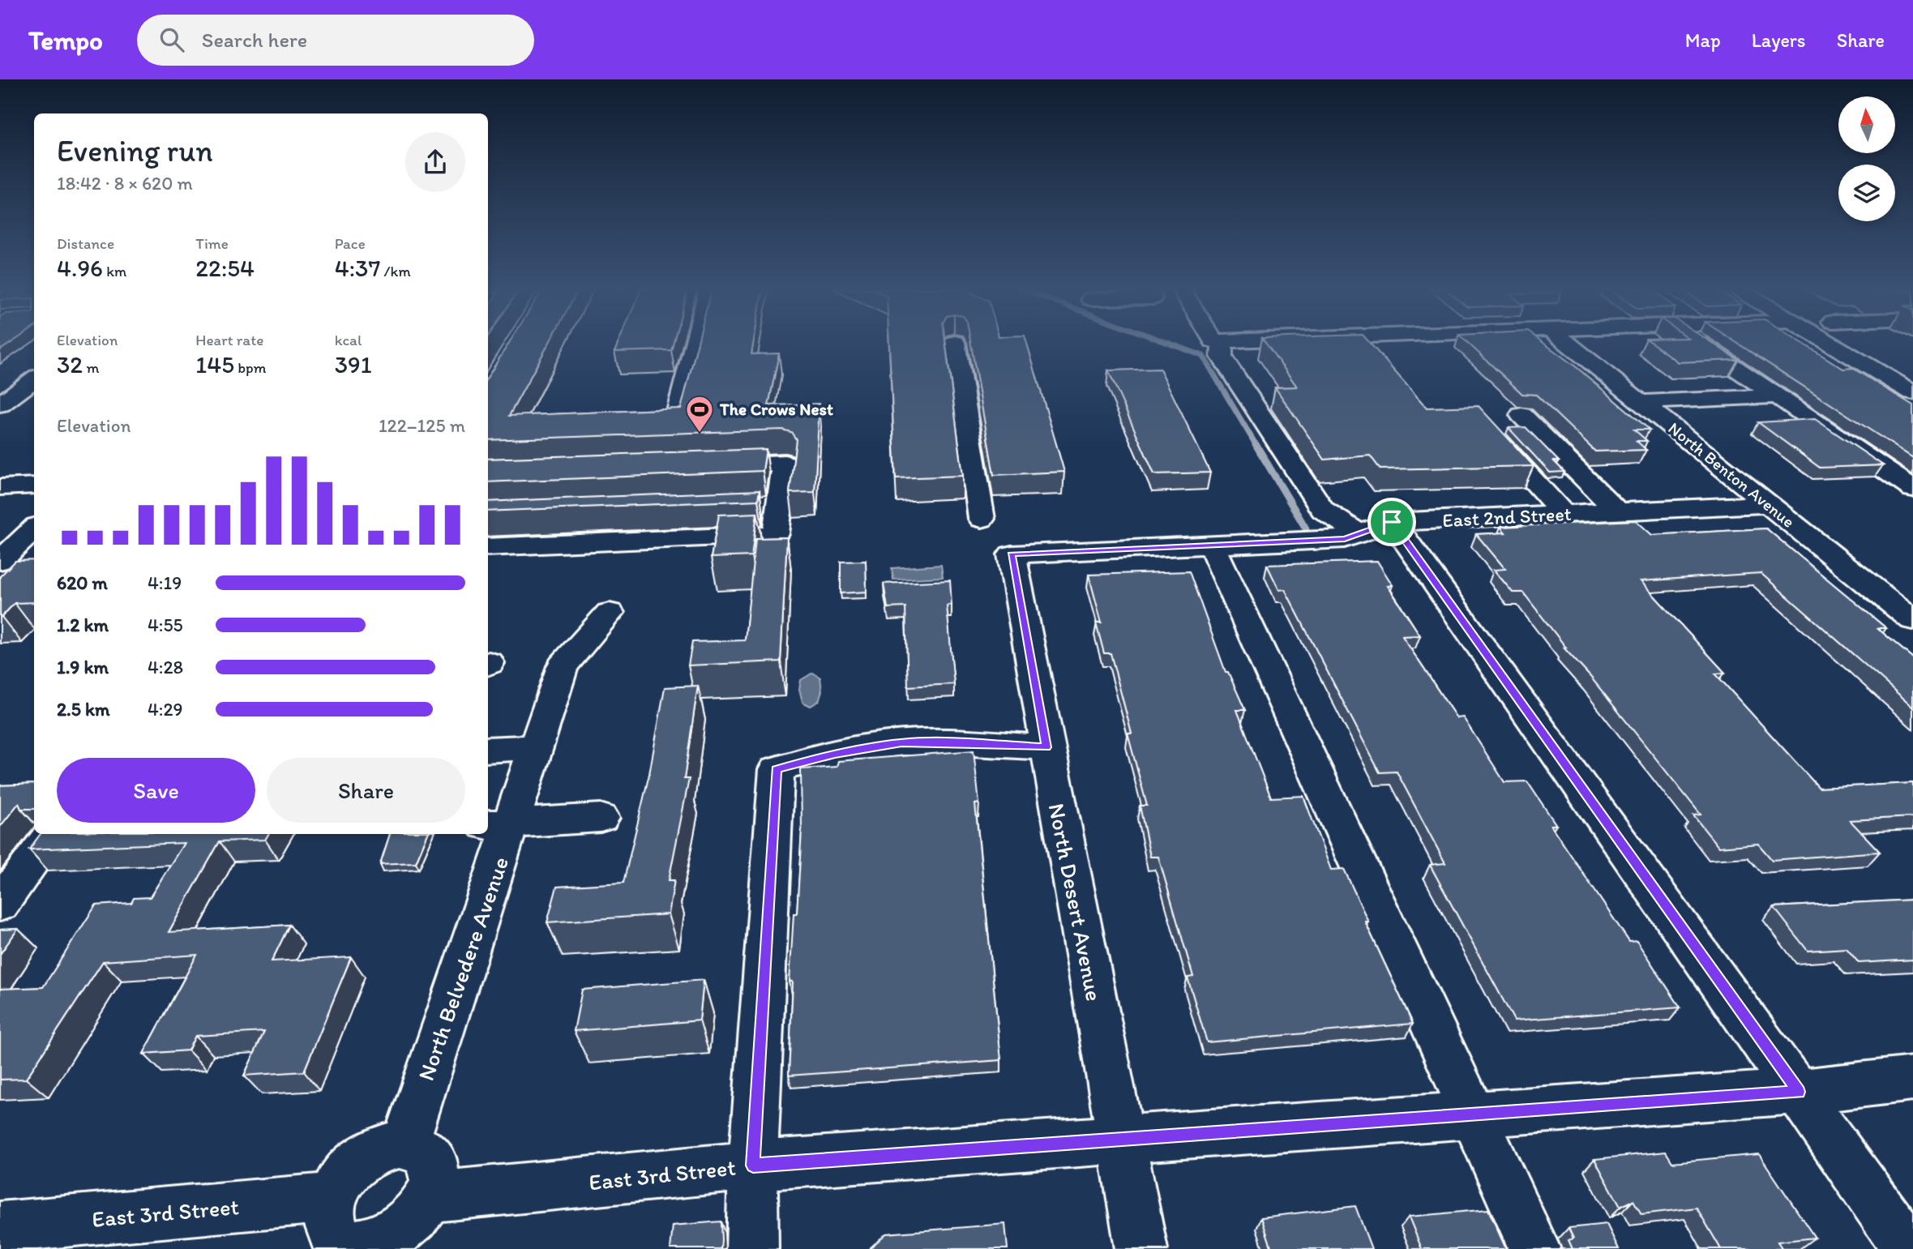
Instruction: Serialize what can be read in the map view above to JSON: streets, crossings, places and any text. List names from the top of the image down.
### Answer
{
  "streets": {
    "street": [
      "North Benton Avenue",
      "East 2nd Street",
      "North Desert Avenue",
      "North Belvedere Avenue",
      "East 3rd Street"
    ]
  },
  "crossings": [
    ["North Benton Avenue", "East 2nd Street"],
    ["East 2nd Street", "North Desert Avenue"],
    ["North Desert Avenue", "East 3rd Street"],
    ["North Belvedere Avenue", "East 3rd Street"]
  ],
  "places": {
    "sports": ["The Crows Nest"]
  },
  "north": "top",
  "page": {
    "header": "Tempo",
    "search": "Search here",
    "nav": ["Map", "Layers", "Share"],
    "heading": ["Evening run", "18:42 · 8 × 620 m"],
    "stats": [
      ["Distance", "4.96 km"],
      ["Time", "22:54"],
      ["Pace", "4:37 /km"],
      ["Elevation", "32 m"],
      ["Heart rate", "145 bpm"],
      ["kcal", "391"]
    ],
    "chart": ["Elevation", "122–125 m"],
    "list": [
      {
        "name": "620 m",
        "note": "4:19"
      },
      {
        "name": "1.2 km",
        "note": "4:55"
      },
      {
        "name": "1.9 km",
        "note": "4:28"
      },
      {
        "name": "2.5 km",
        "note": "4:29"
      }
    ],
    "buttons": ["Save", "Share"]
  }
}
